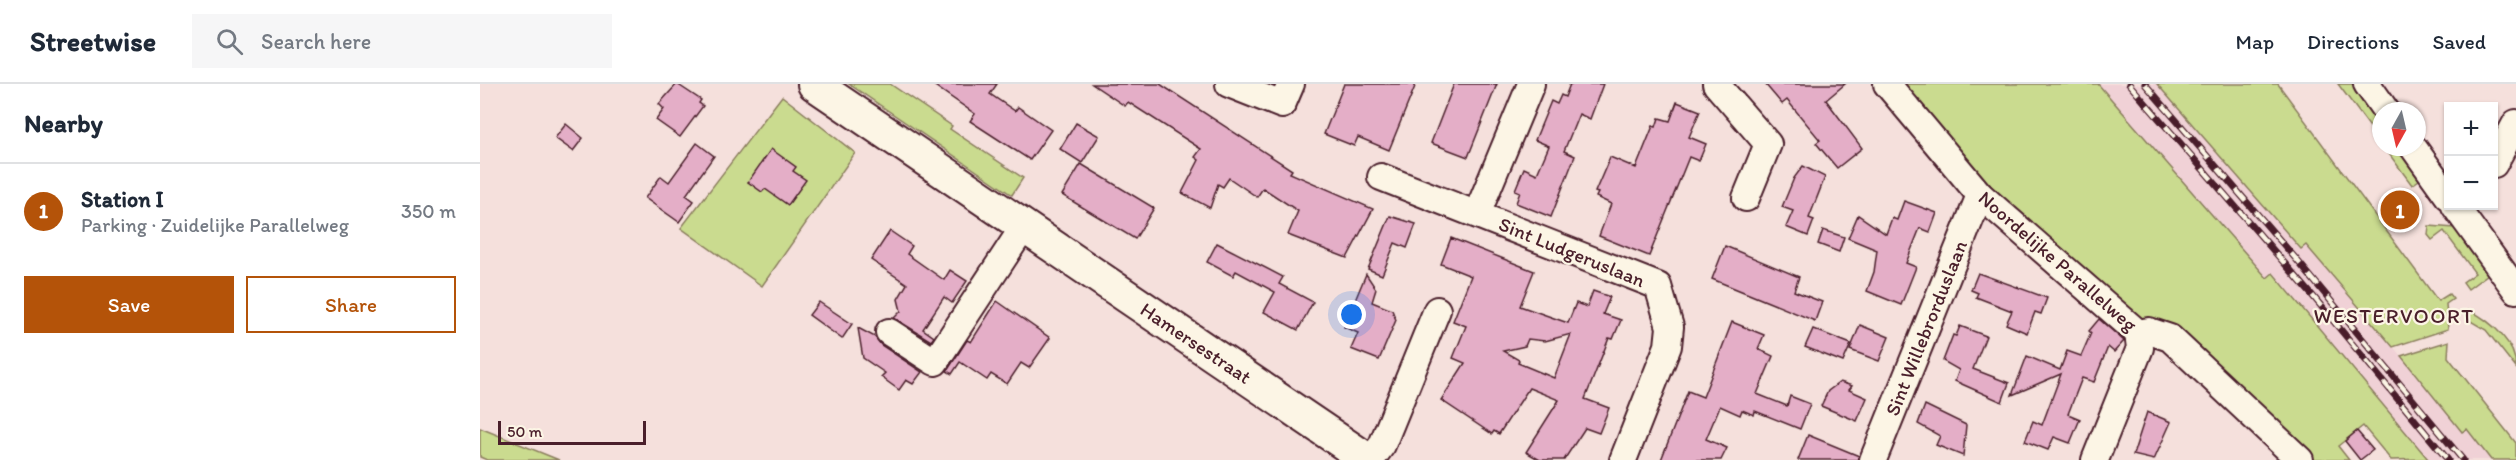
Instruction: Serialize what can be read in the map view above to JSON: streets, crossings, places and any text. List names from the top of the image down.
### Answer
{
  "streets": {
    "main road": ["Hamersestraat"],
    "street": ["Sint Ludgeruslaan", "Noordelijke Parallelweg", "Sint Willebrorduslaan"]
  },
  "crossings": [
    ["Noordelijke Parallelweg", "Sint Willebrorduslaan"]
  ],
  "districts": ["WESTERVOORT"],
  "scale_bar": "50 m",
  "north": "bottom",
  "page": {
    "header": "Streetwise",
    "search": "Search here",
    "nav": ["Map", "Directions", "Saved"],
    "heading": "Nearby",
    "map_buttons": ["+", "−"],
    "list": [
      {
        "mark": "1",
        "name": "Station I",
        "note": "Parking · Zuidelijke Parallelweg",
        "value": "350 m"
      }
    ],
    "pins": "1",
    "buttons": ["Save", "Share"],
    "scale": "50 m"
  }
}
